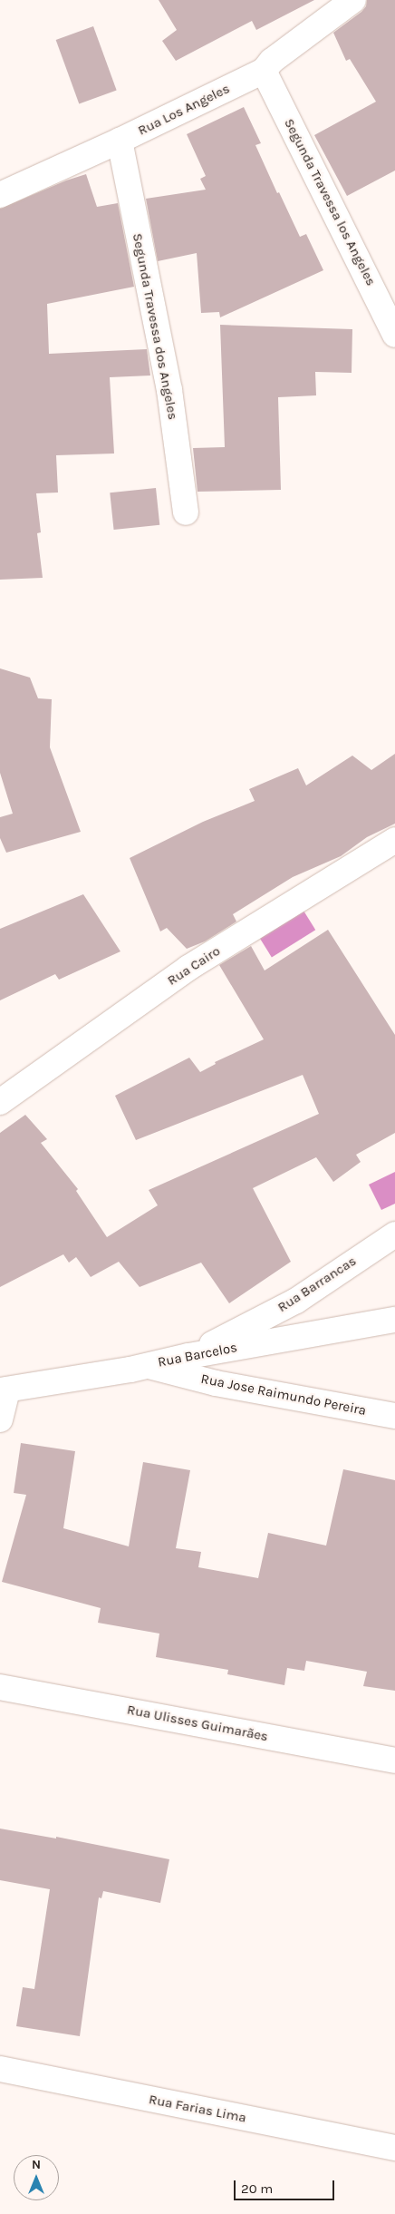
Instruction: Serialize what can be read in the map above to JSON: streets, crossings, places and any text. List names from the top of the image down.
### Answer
{
  "streets": {
    "street": [
      "Rua Los Angeles",
      "Segunda Travessa los Angeles",
      "Segunda Travessa dos Angeles",
      "Rua Cairo",
      "Rua Barrancas",
      "Rua Barcelos",
      "Rua Jose Raimundo Pereira",
      "Rua Ulisses Guimarães",
      "Rua Farias Lima"
    ]
  },
  "crossings": [
    ["Rua Los Angeles", "Segunda Travessa los Angeles"],
    ["Rua Los Angeles", "Segunda Travessa dos Angeles"],
    ["Rua Barrancas", "Rua Barcelos"],
    ["Rua Barcelos", "Rua Jose Raimundo Pereira"]
  ],
  "scale_bar": "20 m",
  "north": "top"
}
